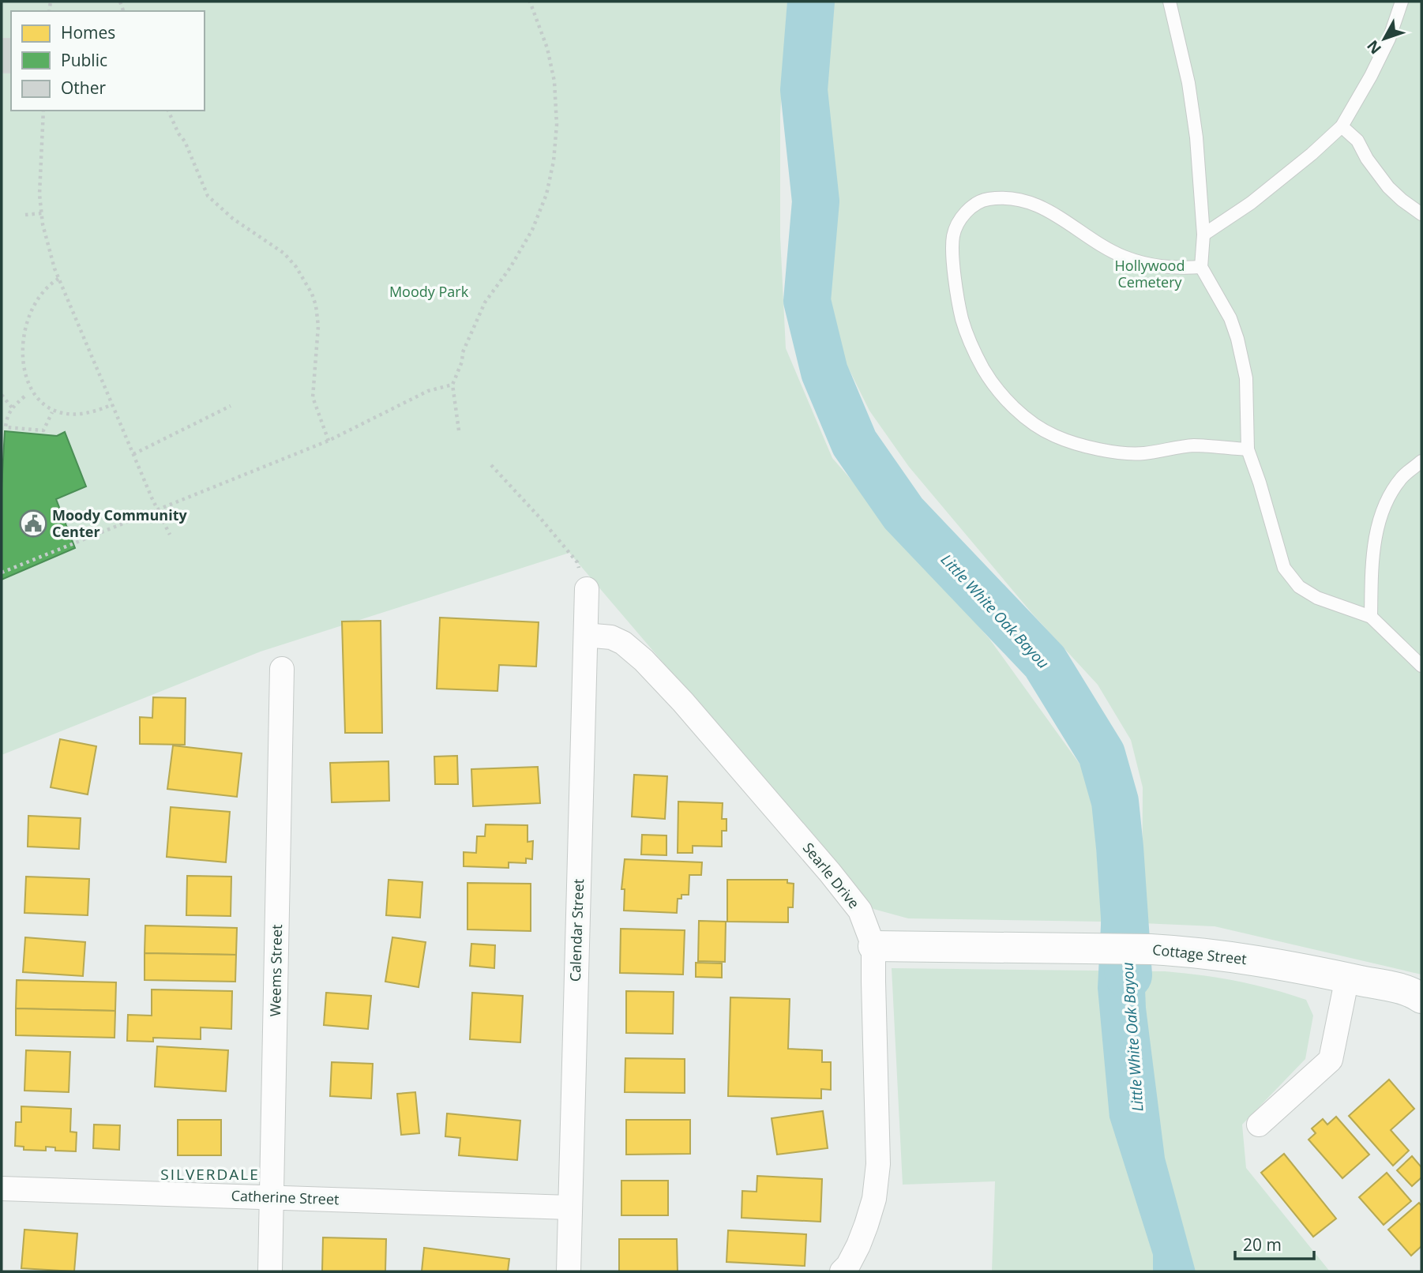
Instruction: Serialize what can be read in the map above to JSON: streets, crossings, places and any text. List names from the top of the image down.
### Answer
{
  "streets": {
    "street": [
      "Searle Drive",
      "Calendar Street",
      "Cottage Street",
      "Weems Street",
      "Catherine Street"
    ]
  },
  "crossings": [
    ["Searle Drive", "Calendar Street"],
    ["Searle Drive", "Cottage Street"],
    ["Calendar Street", "Catherine Street"],
    ["Weems Street", "Catherine Street"]
  ],
  "districts": ["SILVERDALE"],
  "water": ["Little White Oak Bayou"],
  "parks": ["Hollywood Cemetery", "Moody Park"],
  "places": {
    "public building": ["Moody Community Center"]
  },
  "legend": ["Homes", "Public", "Other"],
  "scale_bar": "20 m",
  "north": "bottom left"
}
